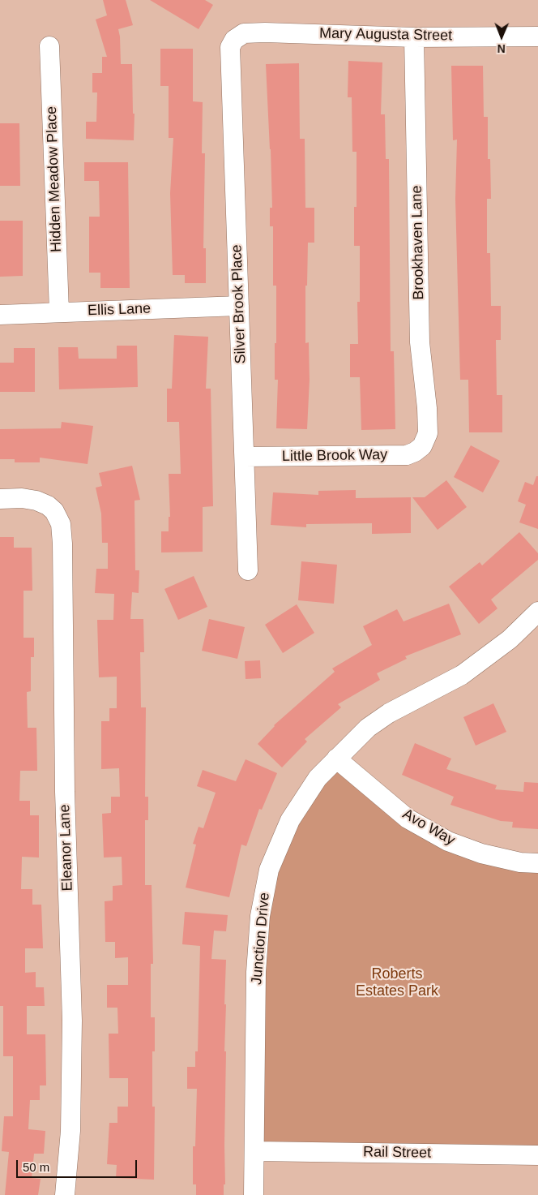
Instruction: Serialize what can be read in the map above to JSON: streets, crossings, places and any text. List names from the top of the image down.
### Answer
{
  "streets": {
    "street": [
      "Mary Augusta Street",
      "Hidden Meadow Place",
      "Brookhaven Lane",
      "Silver Brook Place",
      "Ellis Lane",
      "Little Brook Way",
      "Avo Way",
      "Eleanor Lane",
      "Junction Drive",
      "Rail Street"
    ]
  },
  "crossings": [
    ["Mary Augusta Street", "Brookhaven Lane"],
    ["Mary Augusta Street", "Silver Brook Place"],
    ["Hidden Meadow Place", "Ellis Lane"],
    ["Brookhaven Lane", "Little Brook Way"],
    ["Silver Brook Place", "Ellis Lane"],
    ["Silver Brook Place", "Little Brook Way"],
    ["Avo Way", "Junction Drive"],
    ["Junction Drive", "Rail Street"]
  ],
  "parks": ["Roberts Estates Park"],
  "scale_bar": "50 m",
  "north": "bottom"
}
